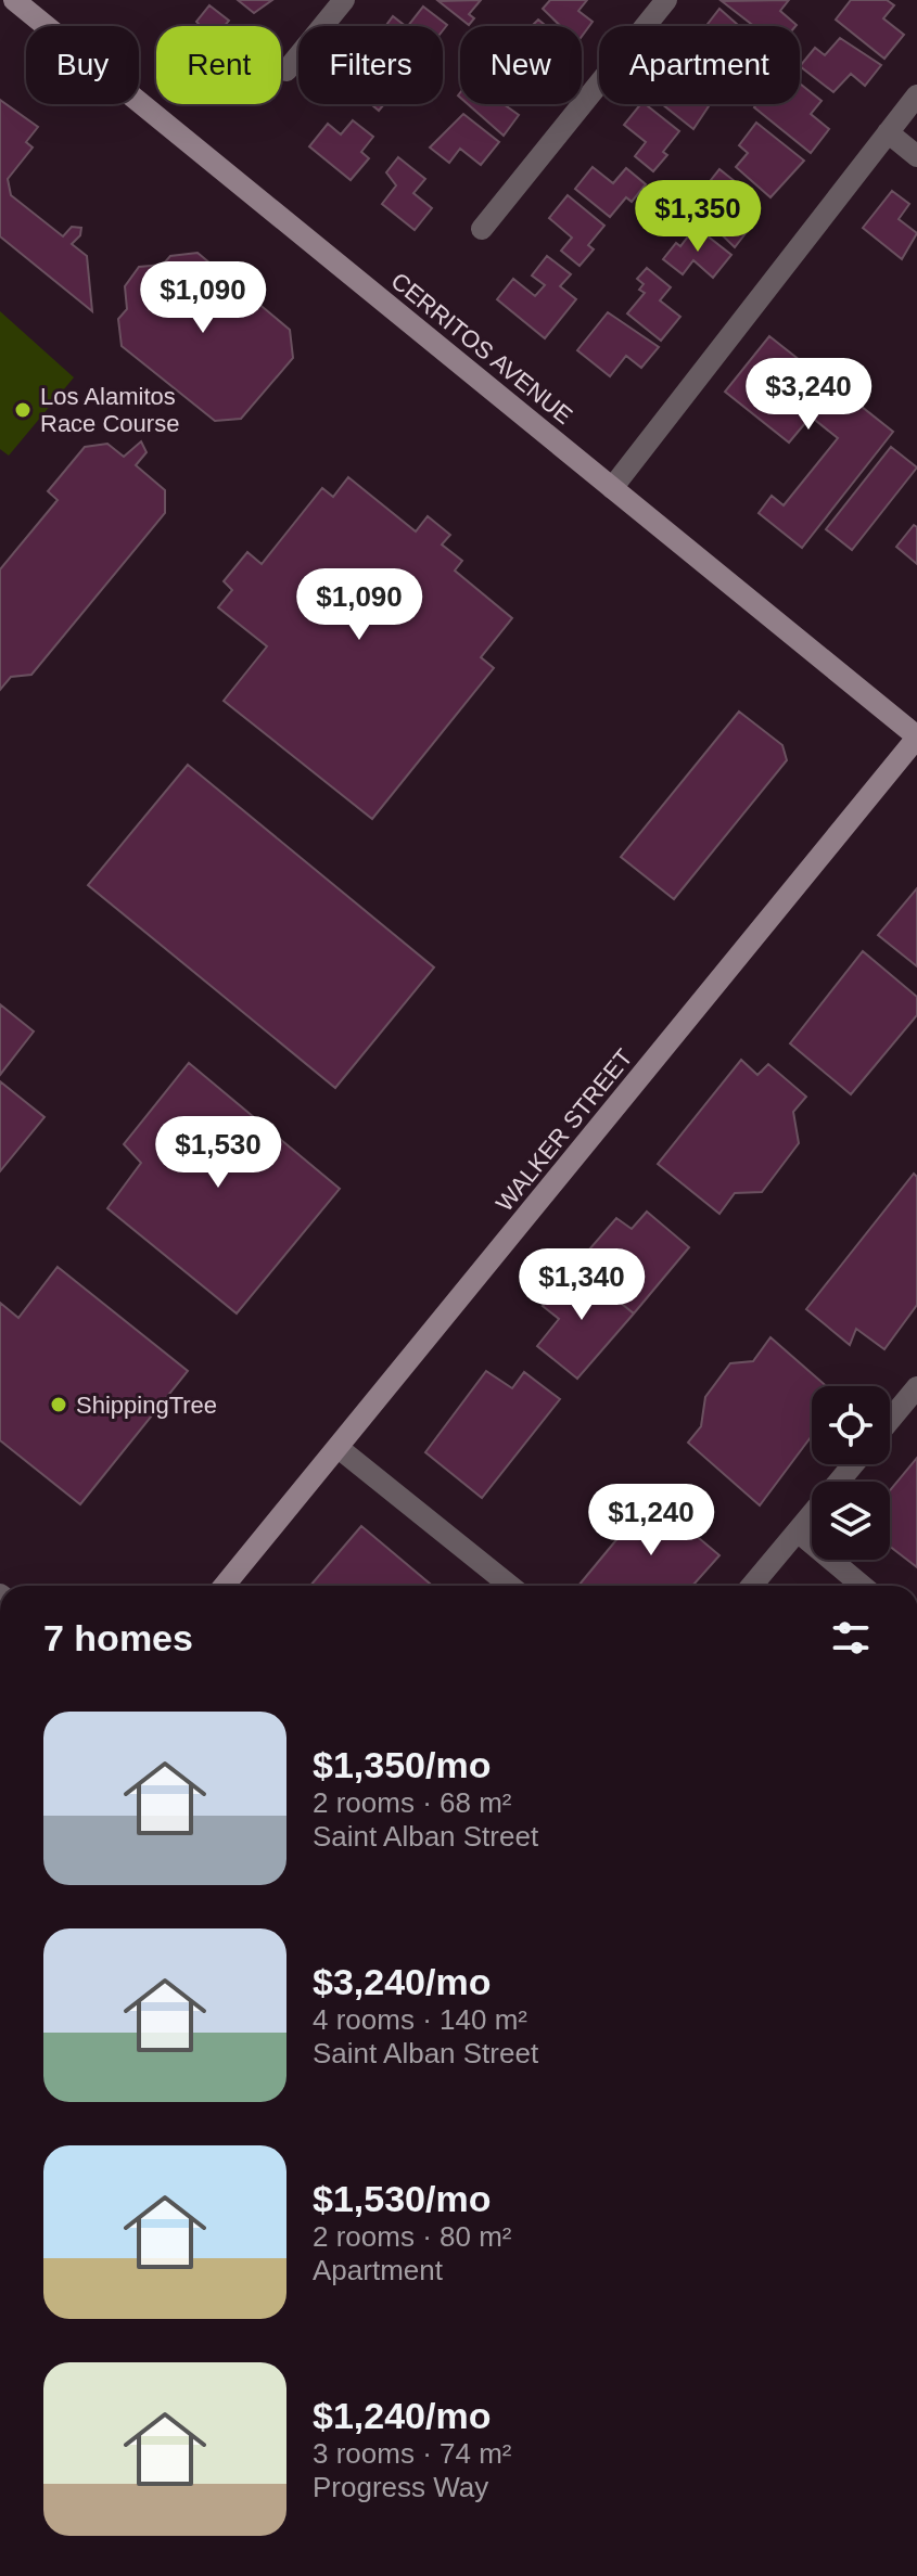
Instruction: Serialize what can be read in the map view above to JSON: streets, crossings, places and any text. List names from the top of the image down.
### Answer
{
  "streets": {
    "main road": ["CERRITOS AVENUE", "WALKER STREET"]
  },
  "crossings": [
    ["CERRITOS AVENUE", "WALKER STREET"]
  ],
  "places": ["Los Alamitos Race Course", "ShippingTree"],
  "page": {
    "chip": [
      "Buy",
      "Rent",
      "Filters",
      "New",
      "Apartment"
    ],
    "price": [
      "$1,350",
      "$1,090",
      "$3,240",
      "$1,090",
      "$1,530",
      "$1,340",
      "$1,240"
    ],
    "heading": "7 homes",
    "list": [
      {
        "name": "$1,350/mo",
        "note": "2 rooms · 68 m² · Saint Alban Street"
      },
      {
        "name": "$3,240/mo",
        "note": "4 rooms · 140 m² · Saint Alban Street"
      },
      {
        "name": "$1,530/mo",
        "note": "2 rooms · 80 m² · Apartment"
      },
      {
        "name": "$1,240/mo",
        "note": "3 rooms · 74 m² · Progress Way"
      }
    ]
  }
}
